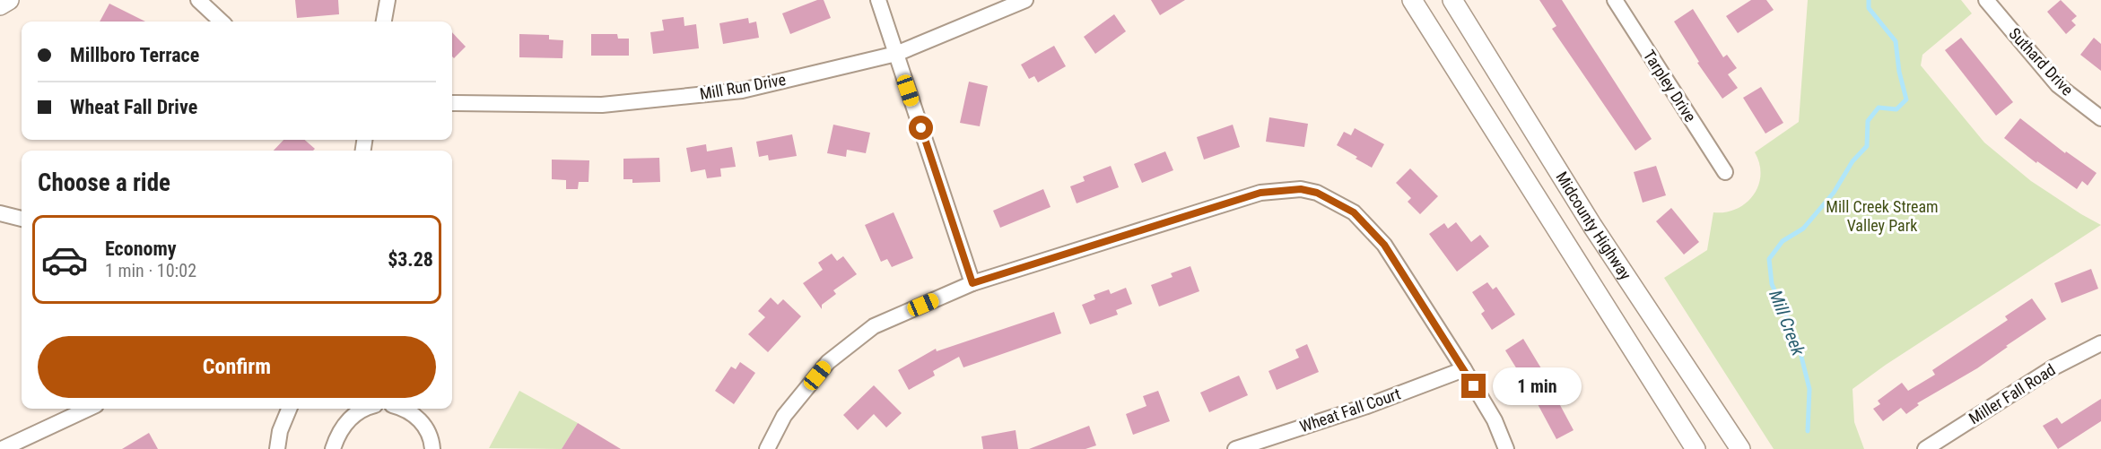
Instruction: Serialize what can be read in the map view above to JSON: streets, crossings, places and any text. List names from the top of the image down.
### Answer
{
  "streets": {
    "main road": ["Midcounty Highway"],
    "street": [
      "Suthard Drive",
      "Tarpley Drive",
      "Mill Run Drive",
      "Miller Fall Road",
      "Wheat Fall Court"
    ]
  },
  "water": ["Mill Creek"],
  "parks": ["Mill Creek Stream Valley Park"],
  "page": {
    "banner": ["Millboro Terrace", "Wheat Fall Drive"],
    "heading": "Choose a ride",
    "list": [
      {
        "name": "Economy",
        "note": "1 min · 10:02",
        "value": "$3.28"
      }
    ],
    "buttons": "Confirm",
    "bubble": "1 min"
  }
}
